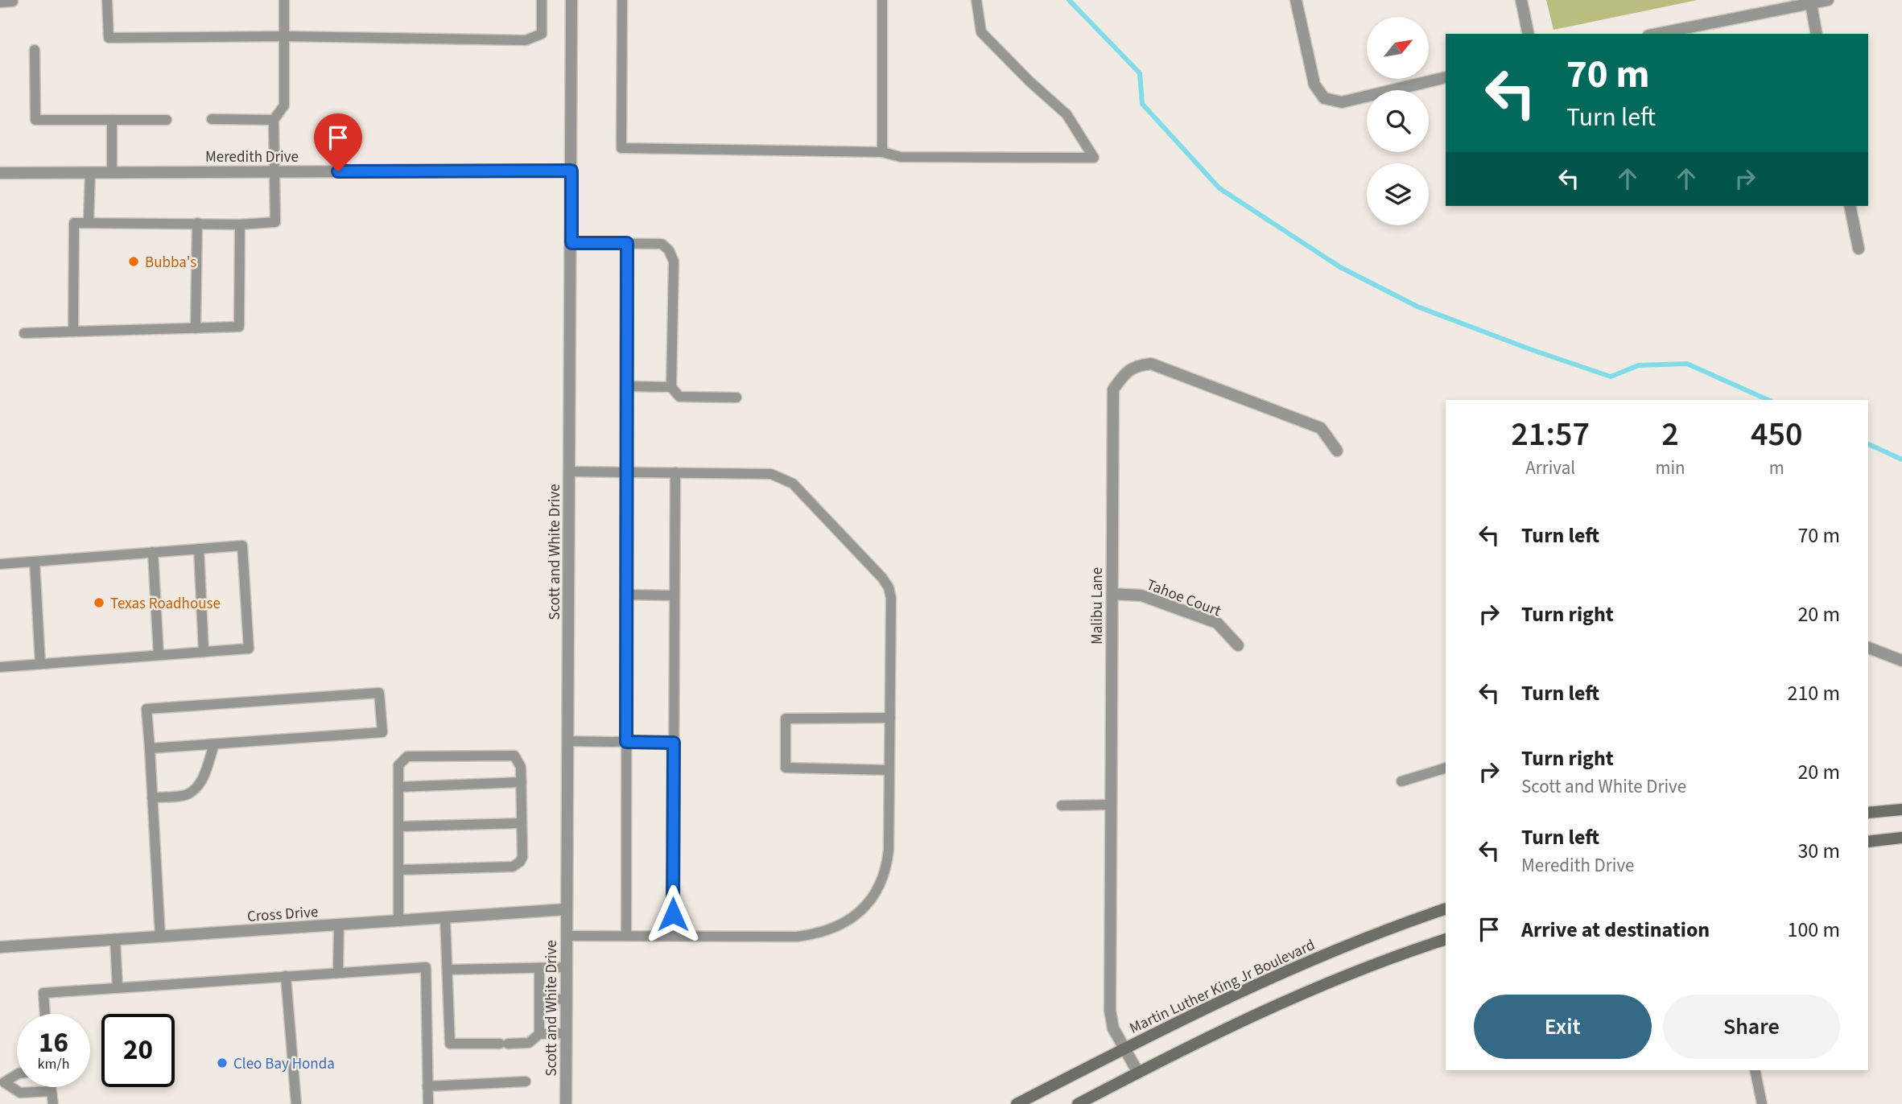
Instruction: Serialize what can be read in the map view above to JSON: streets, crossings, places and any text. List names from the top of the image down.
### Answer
{
  "streets": {
    "main road": ["Martin Luther King Jr Boulevard"],
    "street": [
      "Meredith Drive",
      "Scott and White Drive",
      "Tahoe Court",
      "Malibu Lane",
      "Cross Drive"
    ]
  },
  "crossings": [
    ["Meredith Drive", "Scott and White Drive"],
    ["Scott and White Drive", "Cross Drive"],
    ["Tahoe Court", "Malibu Lane"],
    ["Malibu Lane", "Martin Luther King Jr Boulevard"]
  ],
  "places": ["Bubba's", "Texas Roadhouse", "Cleo Bay Honda"],
  "north": "top right",
  "page": {
    "turn": ["70 m", "Turn left"],
    "eta": [
      "21:57",
      "Arrival",
      "2",
      "min",
      "450",
      "m"
    ],
    "list": [
      {
        "name": "Turn left",
        "value": "70 m"
      },
      {
        "name": "Turn right",
        "value": "20 m"
      },
      {
        "name": "Turn left",
        "value": "210 m"
      },
      {
        "name": "Turn right",
        "note": "Scott and White Drive",
        "value": "20 m"
      },
      {
        "name": "Turn left",
        "note": "Meredith Drive",
        "value": "30 m"
      },
      {
        "name": "Arrive at destination",
        "value": "100 m"
      }
    ],
    "buttons": ["Exit", "Share"],
    "speed": "16 km/h",
    "limit": "20"
  }
}
